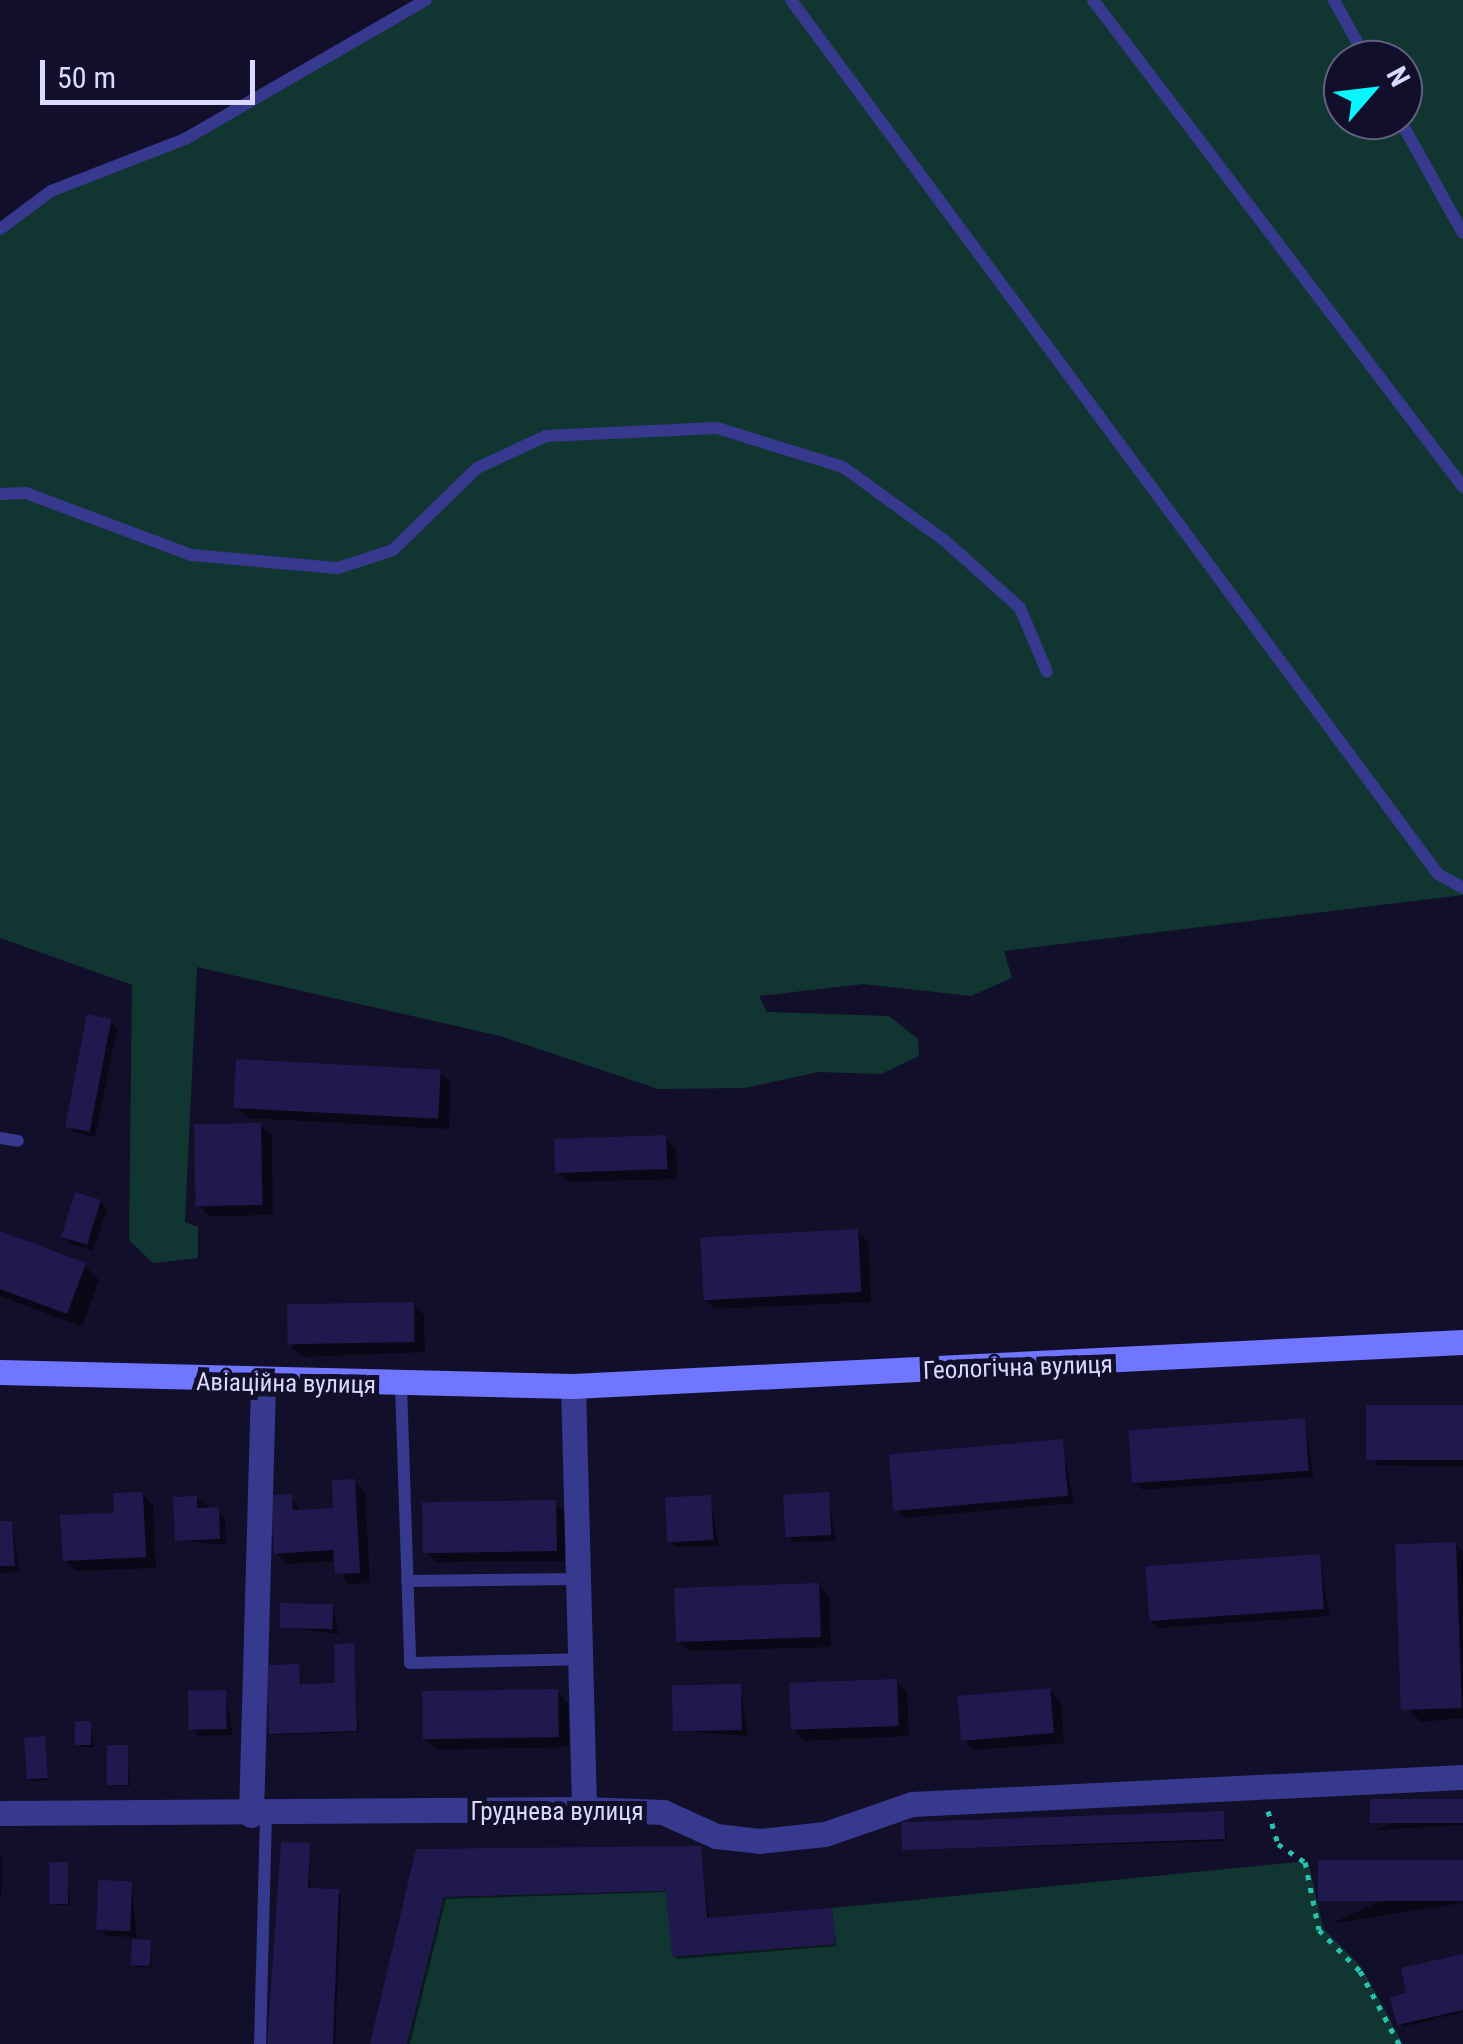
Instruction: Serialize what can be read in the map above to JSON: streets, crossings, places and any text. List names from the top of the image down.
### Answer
{
  "streets": {
    "street": ["Геологічна вулиця", "Авіаційна вулиця", "Груднева вулиця"]
  },
  "crossings": [
    ["Геологічна вулиця", "Авіаційна вулиця"]
  ],
  "scale_bar": "50 m",
  "north": "top right"
}
